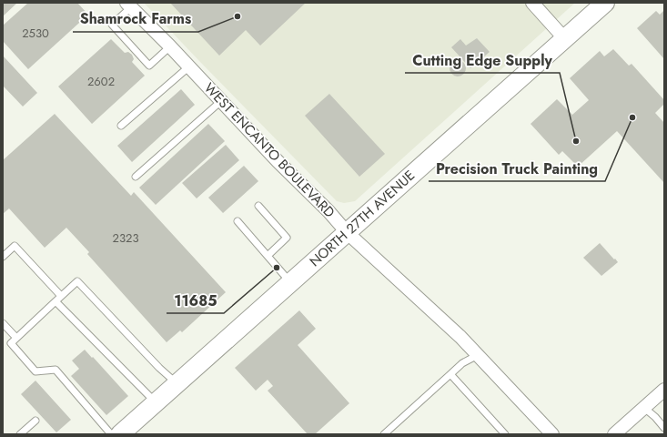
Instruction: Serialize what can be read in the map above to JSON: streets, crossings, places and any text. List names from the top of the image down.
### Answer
{
  "streets": {
    "main road": ["NORTH 27TH AVENUE"],
    "street": ["WEST ENCANTO BOULEVARD"]
  },
  "crossings": [
    ["WEST ENCANTO BOULEVARD", "NORTH 27TH AVENUE"]
  ],
  "places": [
    "Shamrock Farms",
    "Precision Truck Painting",
    "Cutting Edge Supply",
    "11685"
  ],
  "house_numbers": ["2530", "2602", "2323"]
}
